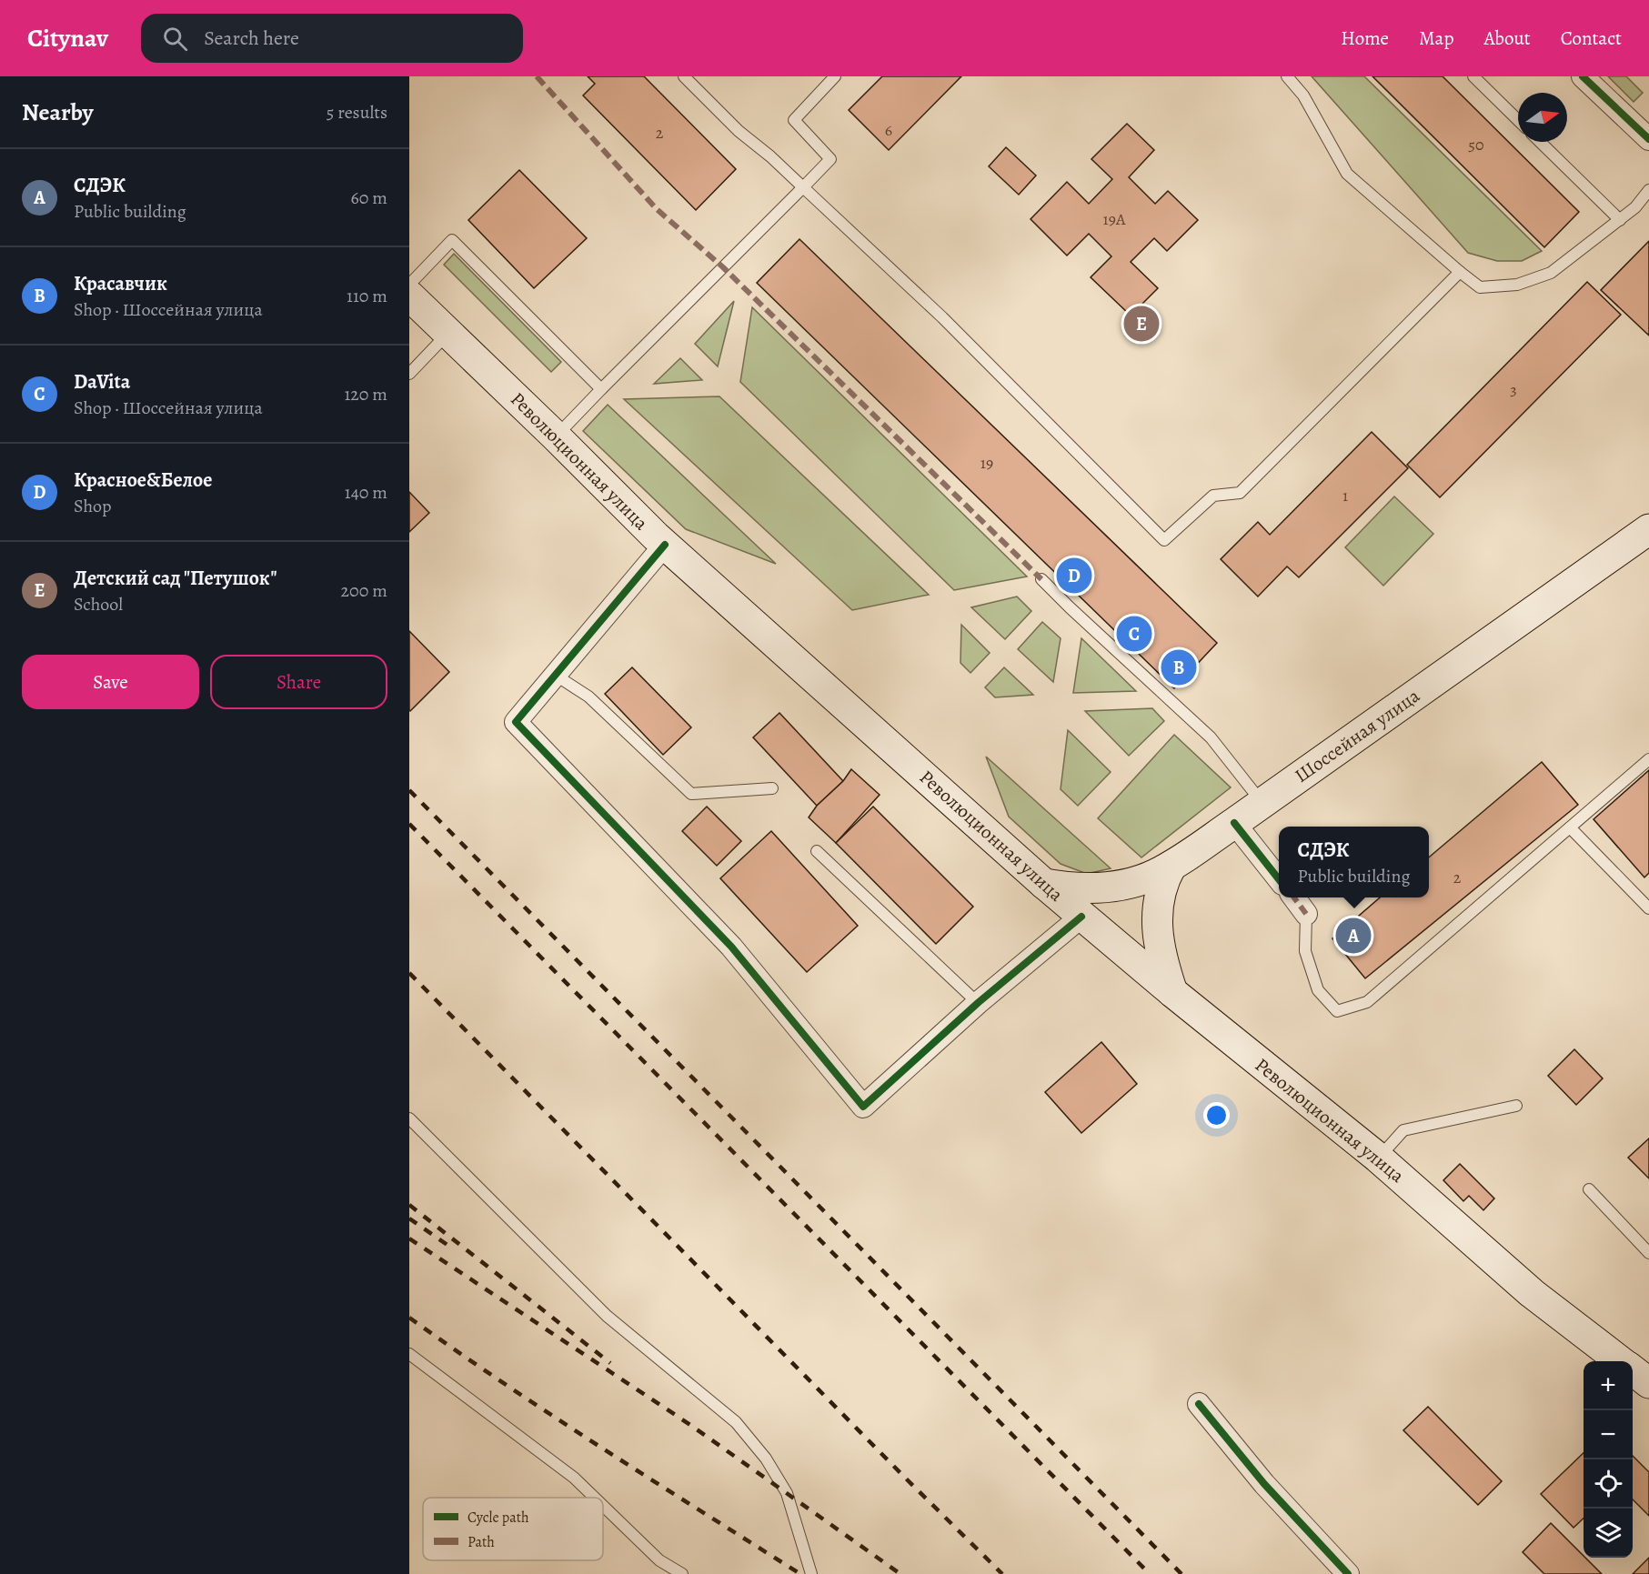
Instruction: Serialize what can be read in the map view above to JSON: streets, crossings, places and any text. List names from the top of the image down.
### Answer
{
  "streets": {
    "main road": ["Революционная улица", "Шоссейная улица"]
  },
  "crossings": [
    ["Революционная улица", "Шоссейная улица"]
  ],
  "house_numbers": [
    "6",
    "2",
    "50",
    "19А",
    "3",
    "19",
    "1",
    "2"
  ],
  "legend": ["Cycle path", "Path"],
  "north": "right",
  "page": {
    "header": "Citynav",
    "search": "Search here",
    "nav": [
      "Home",
      "Map",
      "About",
      "Contact"
    ],
    "heading": ["Nearby", "5 results"],
    "list": [
      {
        "mark": "A",
        "name": "СДЭК",
        "note": "Public building",
        "value": "60 m"
      },
      {
        "mark": "B",
        "name": "Красавчик",
        "note": "Shop · Шоссейная улица",
        "value": "110 m"
      },
      {
        "mark": "C",
        "name": "DaVita",
        "note": "Shop · Шоссейная улица",
        "value": "120 m"
      },
      {
        "mark": "D",
        "name": "Красное&Белое",
        "note": "Shop",
        "value": "140 m"
      },
      {
        "mark": "E",
        "name": "Детский сад \"Петушок\"",
        "note": "School",
        "value": "200 m"
      }
    ],
    "pins": [
      "E",
      "D",
      "C",
      "B",
      "A"
    ],
    "buttons": ["Save", "Share"],
    "popup": ["СДЭК", "Public building"],
    "map_buttons": ["+", "−"]
  }
}
